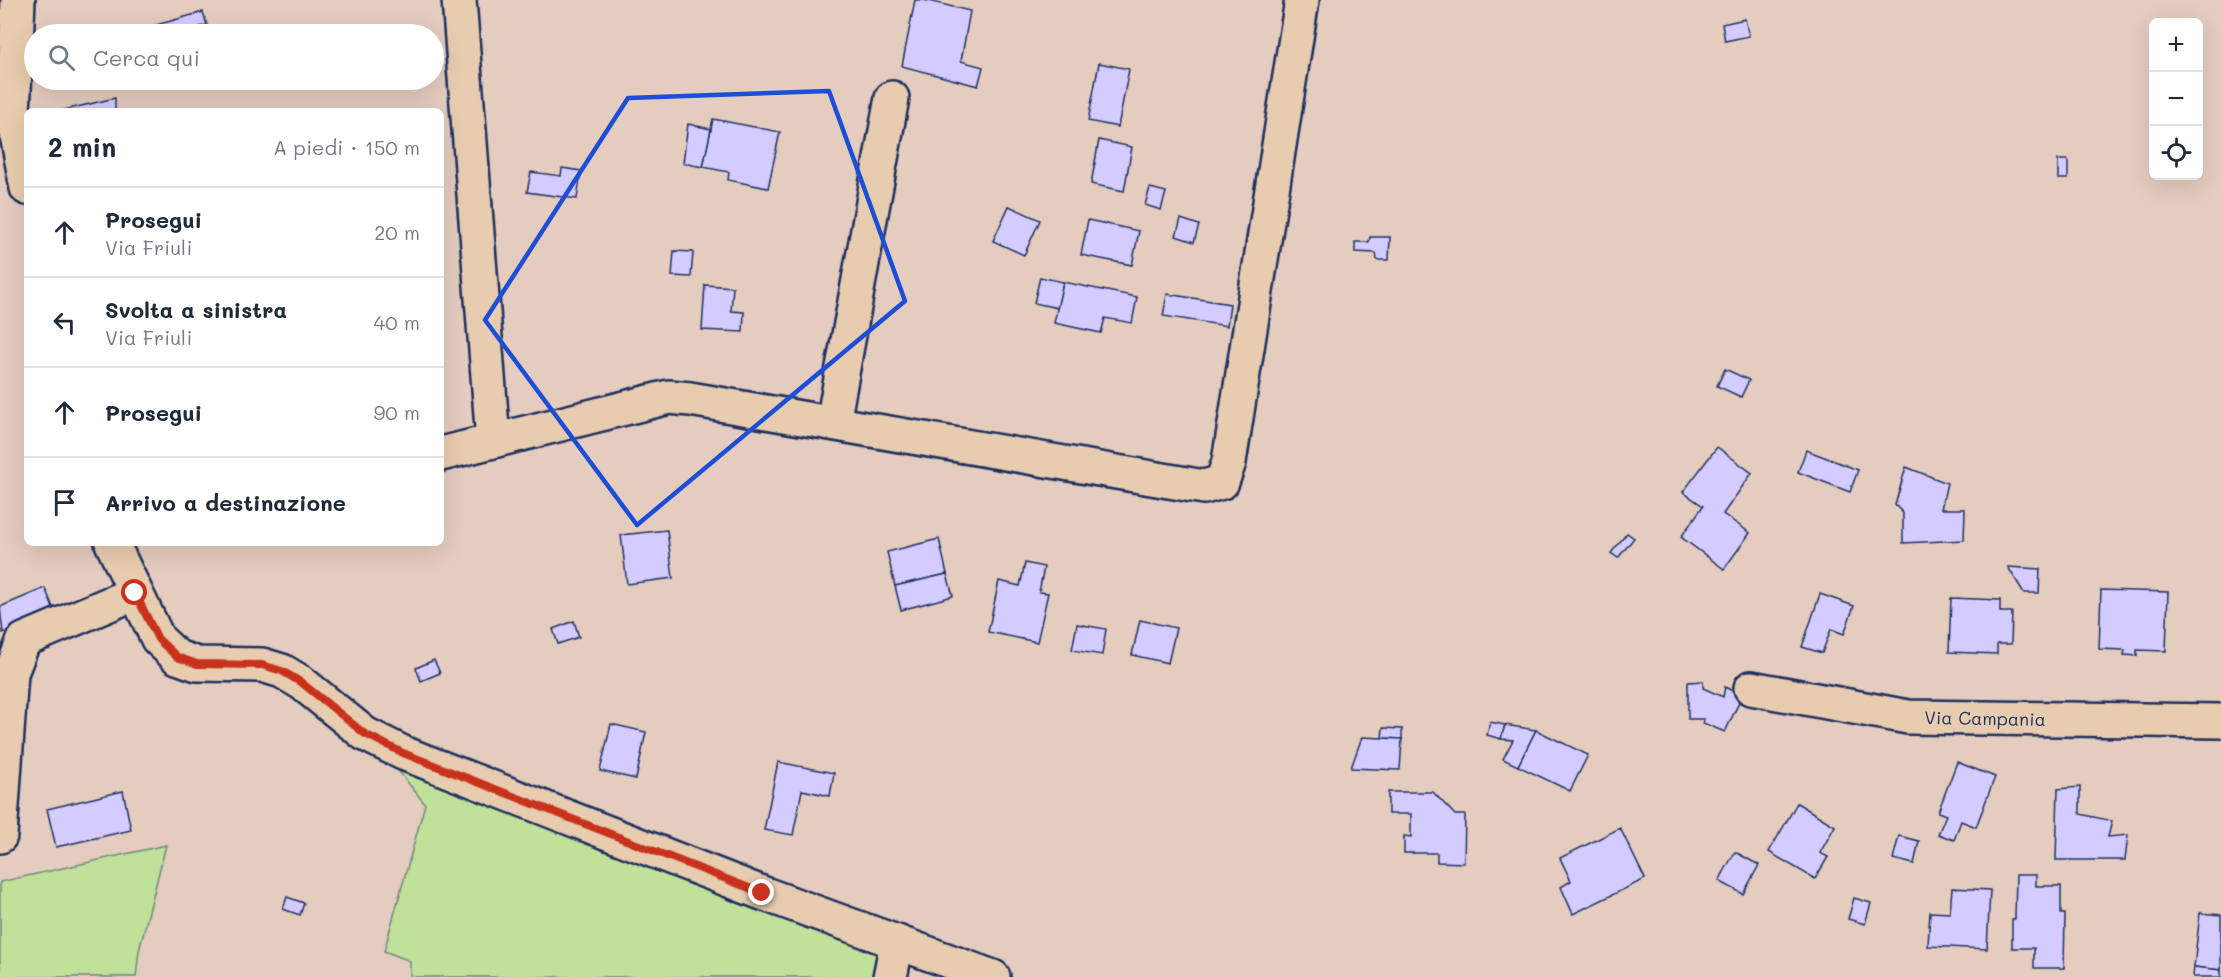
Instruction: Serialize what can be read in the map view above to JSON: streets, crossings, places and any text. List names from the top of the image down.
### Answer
{
  "streets": {
    "street": ["Via Campania"]
  },
  "page": {
    "map_buttons": ["+", "−"],
    "search": "Cerca qui",
    "heading": ["2 min", "A piedi · 150 m"],
    "list": [
      ["Prosegui", "Via Friuli", "20 m"],
      ["Svolta a sinistra", "Via Friuli", "40 m"],
      ["Prosegui", "90 m"],
      "Arrivo a destinazione"
    ]
  }
}
